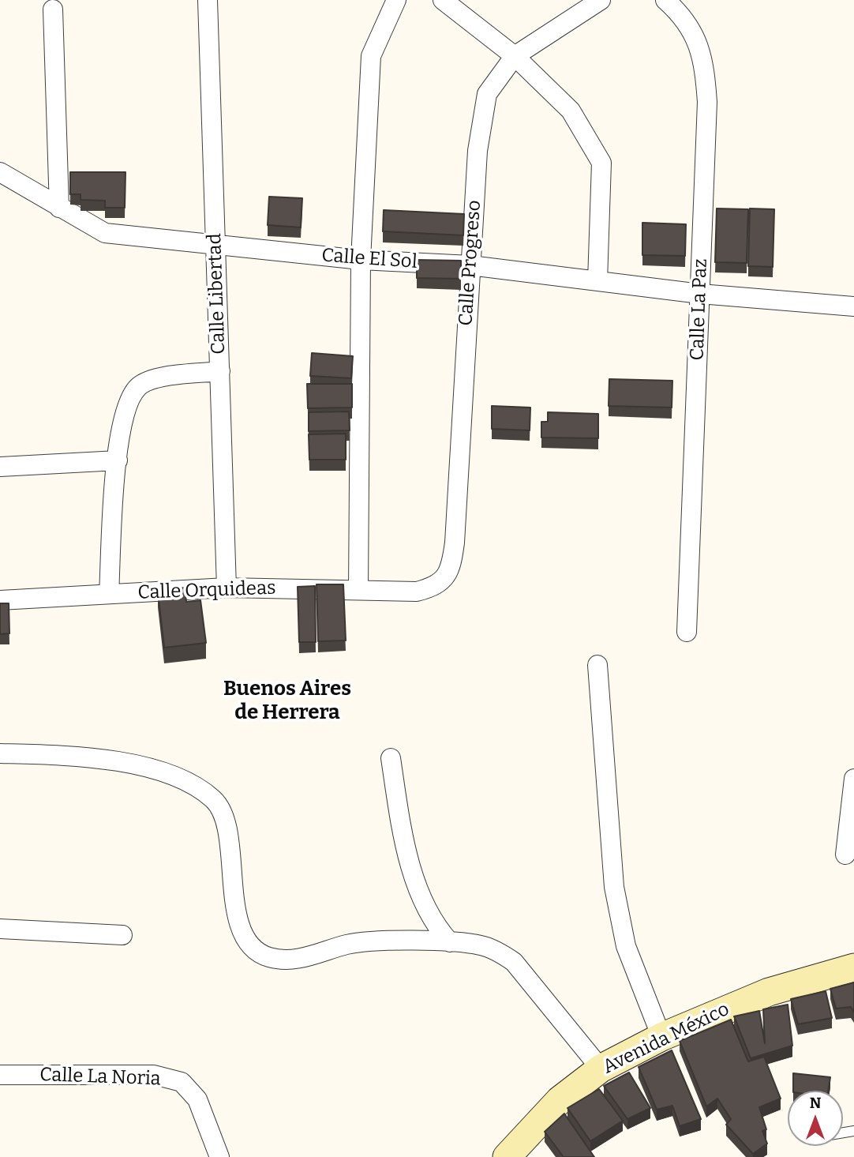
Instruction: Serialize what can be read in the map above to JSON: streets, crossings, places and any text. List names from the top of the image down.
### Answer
{
  "streets": {
    "street": [
      "Calle El Sol",
      "Calle Progreso",
      "Calle Libertad",
      "Calle La Paz",
      "Calle Orquideas",
      "Avenida México",
      "Calle La Noria"
    ]
  },
  "crossings": [
    ["Calle El Sol", "Calle Progreso"],
    ["Calle El Sol", "Calle Libertad"],
    ["Calle El Sol", "Calle La Paz"],
    ["Calle Progreso", "Calle Orquideas"],
    ["Calle Libertad", "Calle Orquideas"]
  ],
  "districts": ["Buenos Aires de Herrera"],
  "north": "top"
}
